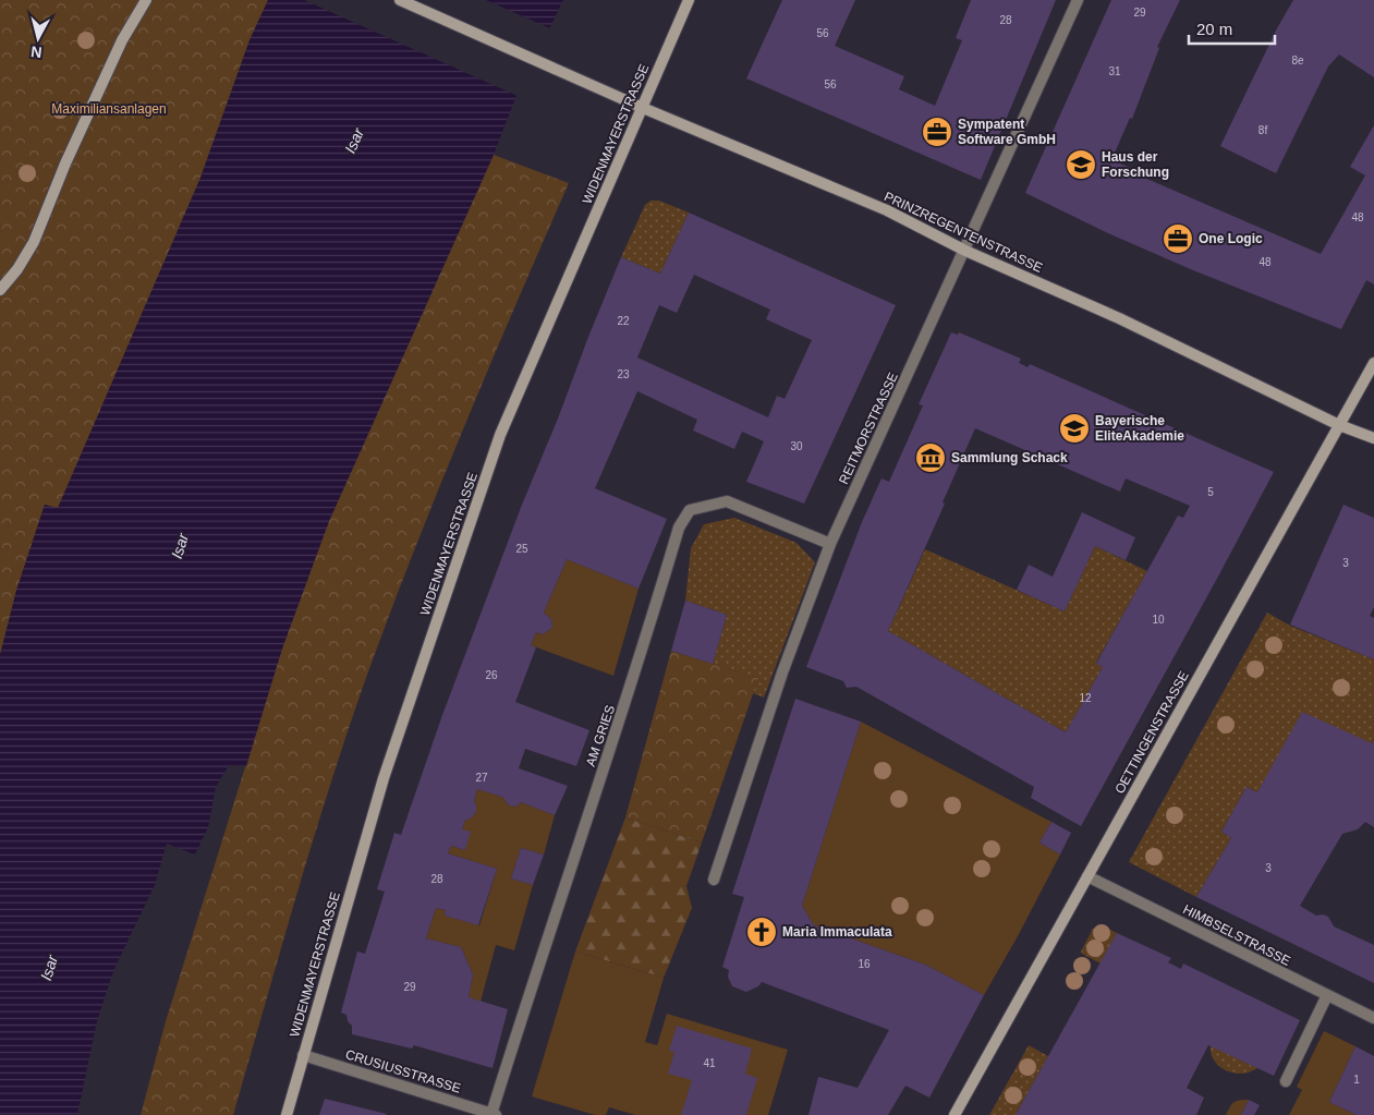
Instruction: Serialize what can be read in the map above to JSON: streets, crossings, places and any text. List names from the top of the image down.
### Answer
{
  "streets": {
    "main road": ["WIDENMAYERSTRASSE", "PRINZREGENTENSTRASSE", "OETTINGENSTRASSE"],
    "street": [
      "REITMORSTRASSE",
      "AM GRIES",
      "HIMBSELSTRASSE",
      "CRUSIUSSTRASSE"
    ]
  },
  "crossings": [
    ["WIDENMAYERSTRASSE", "PRINZREGENTENSTRASSE"],
    ["WIDENMAYERSTRASSE", "CRUSIUSSTRASSE"],
    ["PRINZREGENTENSTRASSE", "REITMORSTRASSE"],
    ["PRINZREGENTENSTRASSE", "OETTINGENSTRASSE"],
    ["REITMORSTRASSE", "AM GRIES"],
    ["OETTINGENSTRASSE", "HIMBSELSTRASSE"],
    ["AM GRIES", "CRUSIUSSTRASSE"]
  ],
  "water": ["Isar"],
  "parks": ["Maximiliansanlagen"],
  "places": {
    "office": ["Sympatent Software GmbH", "One Logic"],
    "school or university": ["Haus der Forschung", "Bayerische EliteAkademie"],
    "museum": ["Sammlung Schack"],
    "church": ["Maria Immaculata"]
  },
  "house_numbers": [
    "29",
    "28",
    "56",
    "8e",
    "31",
    "56",
    "8f",
    "48",
    "48",
    "22",
    "23",
    "30",
    "5",
    "25",
    "3",
    "10",
    "26",
    "12",
    "27",
    "3",
    "28",
    "16",
    "29",
    "41",
    "1"
  ],
  "scale_bar": "20 m",
  "north": "bottom"
}
